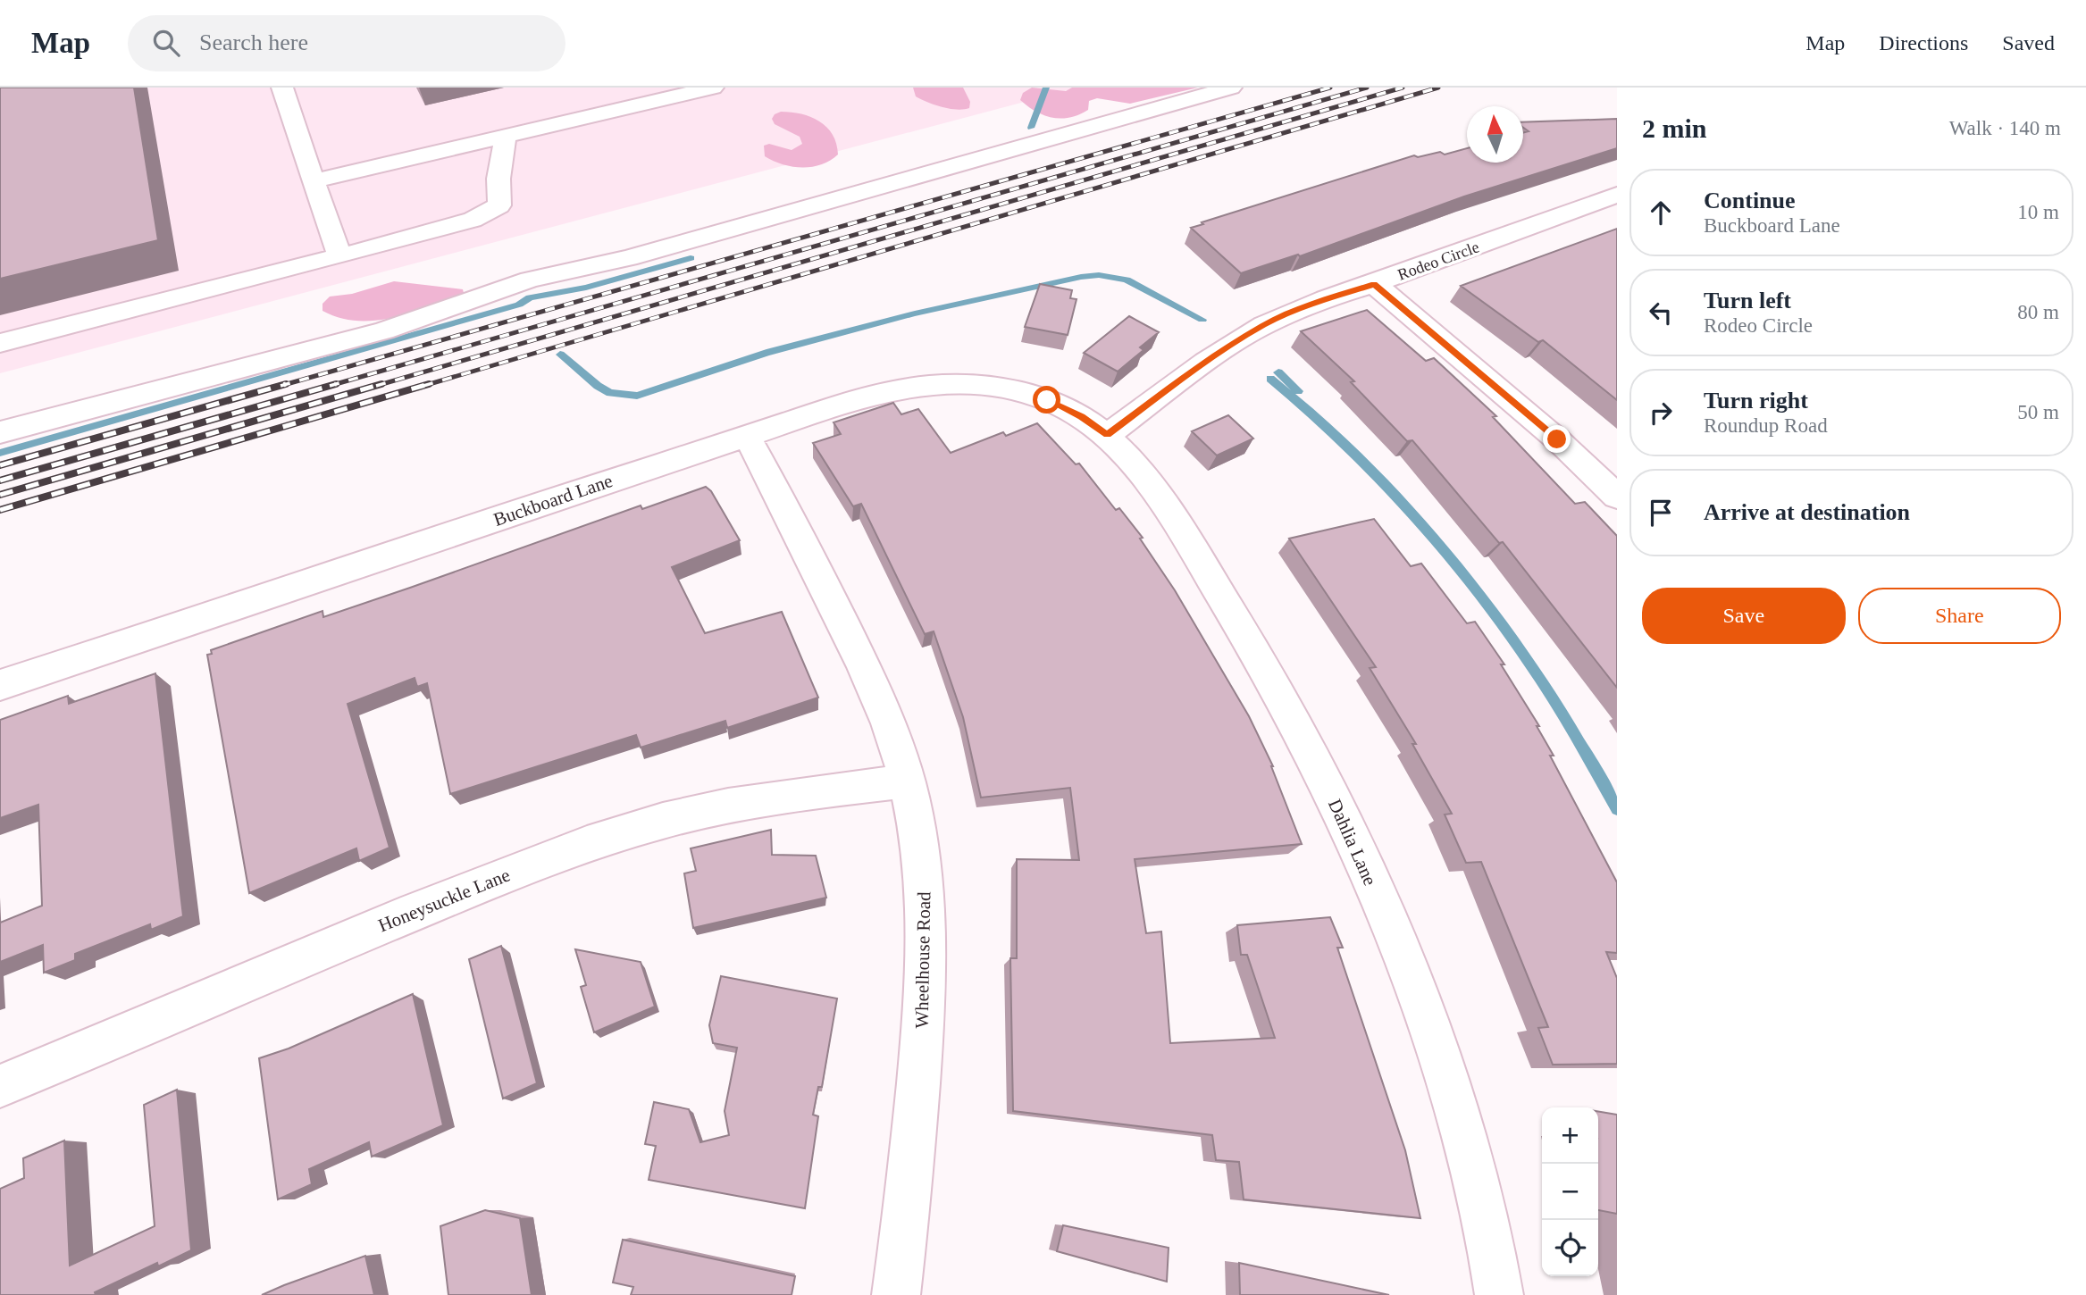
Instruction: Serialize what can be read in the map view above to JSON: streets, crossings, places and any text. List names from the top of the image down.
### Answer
{
  "streets": {
    "street": [
      "Rodeo Circle",
      "Buckboard Lane",
      "Dahlia Lane",
      "Honeysuckle Lane",
      "Wheelhouse Road"
    ]
  },
  "crossings": [
    ["Rodeo Circle", "Buckboard Lane"],
    ["Rodeo Circle", "Dahlia Lane"],
    ["Buckboard Lane", "Dahlia Lane"],
    ["Buckboard Lane", "Wheelhouse Road"],
    ["Honeysuckle Lane", "Wheelhouse Road"]
  ],
  "north": "top",
  "page": {
    "header": "Map",
    "search": "Search here",
    "nav": ["Map", "Directions", "Saved"],
    "heading": ["2 min", "Walk · 140 m"],
    "list": [
      ["Continue", "Buckboard Lane", "10 m"],
      ["Turn left", "Rodeo Circle", "80 m"],
      ["Turn right", "Roundup Road", "50 m"],
      "Arrive at destination"
    ],
    "buttons": ["Save", "Share"],
    "map_buttons": ["+", "−"]
  }
}
